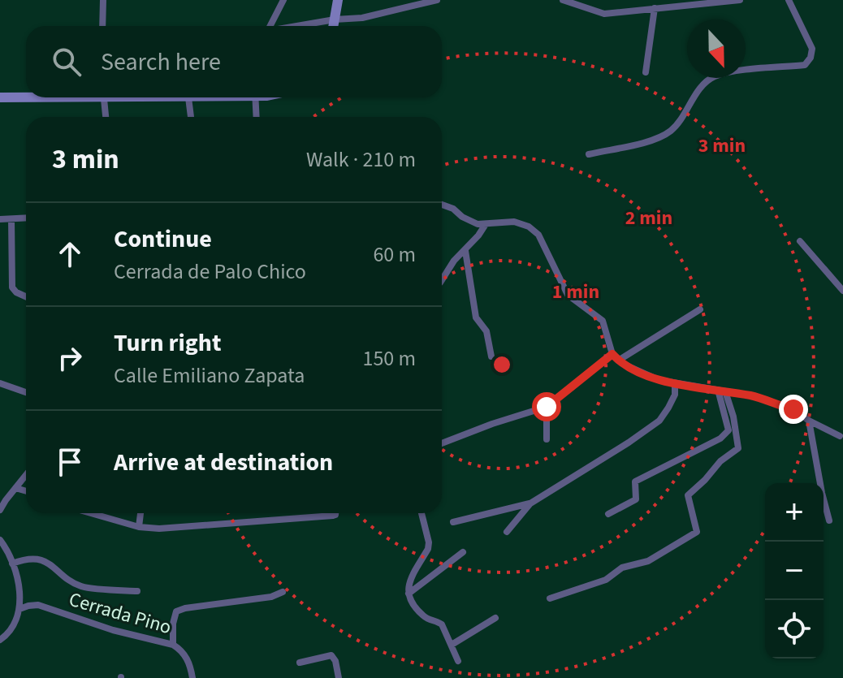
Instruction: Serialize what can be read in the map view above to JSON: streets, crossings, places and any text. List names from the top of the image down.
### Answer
{
  "streets": {
    "street": ["Cerrada Pino"]
  },
  "north": "bottom",
  "page": {
    "search": "Search here",
    "heading": ["3 min", "Walk · 210 m"],
    "list": [
      ["Continue", "Cerrada de Palo Chico", "60 m"],
      ["Turn right", "Calle Emiliano Zapata", "150 m"],
      "Arrive at destination"
    ],
    "map_buttons": ["+", "−"]
  },
  "rings": ["3 min", "2 min", "1 min"]
}
